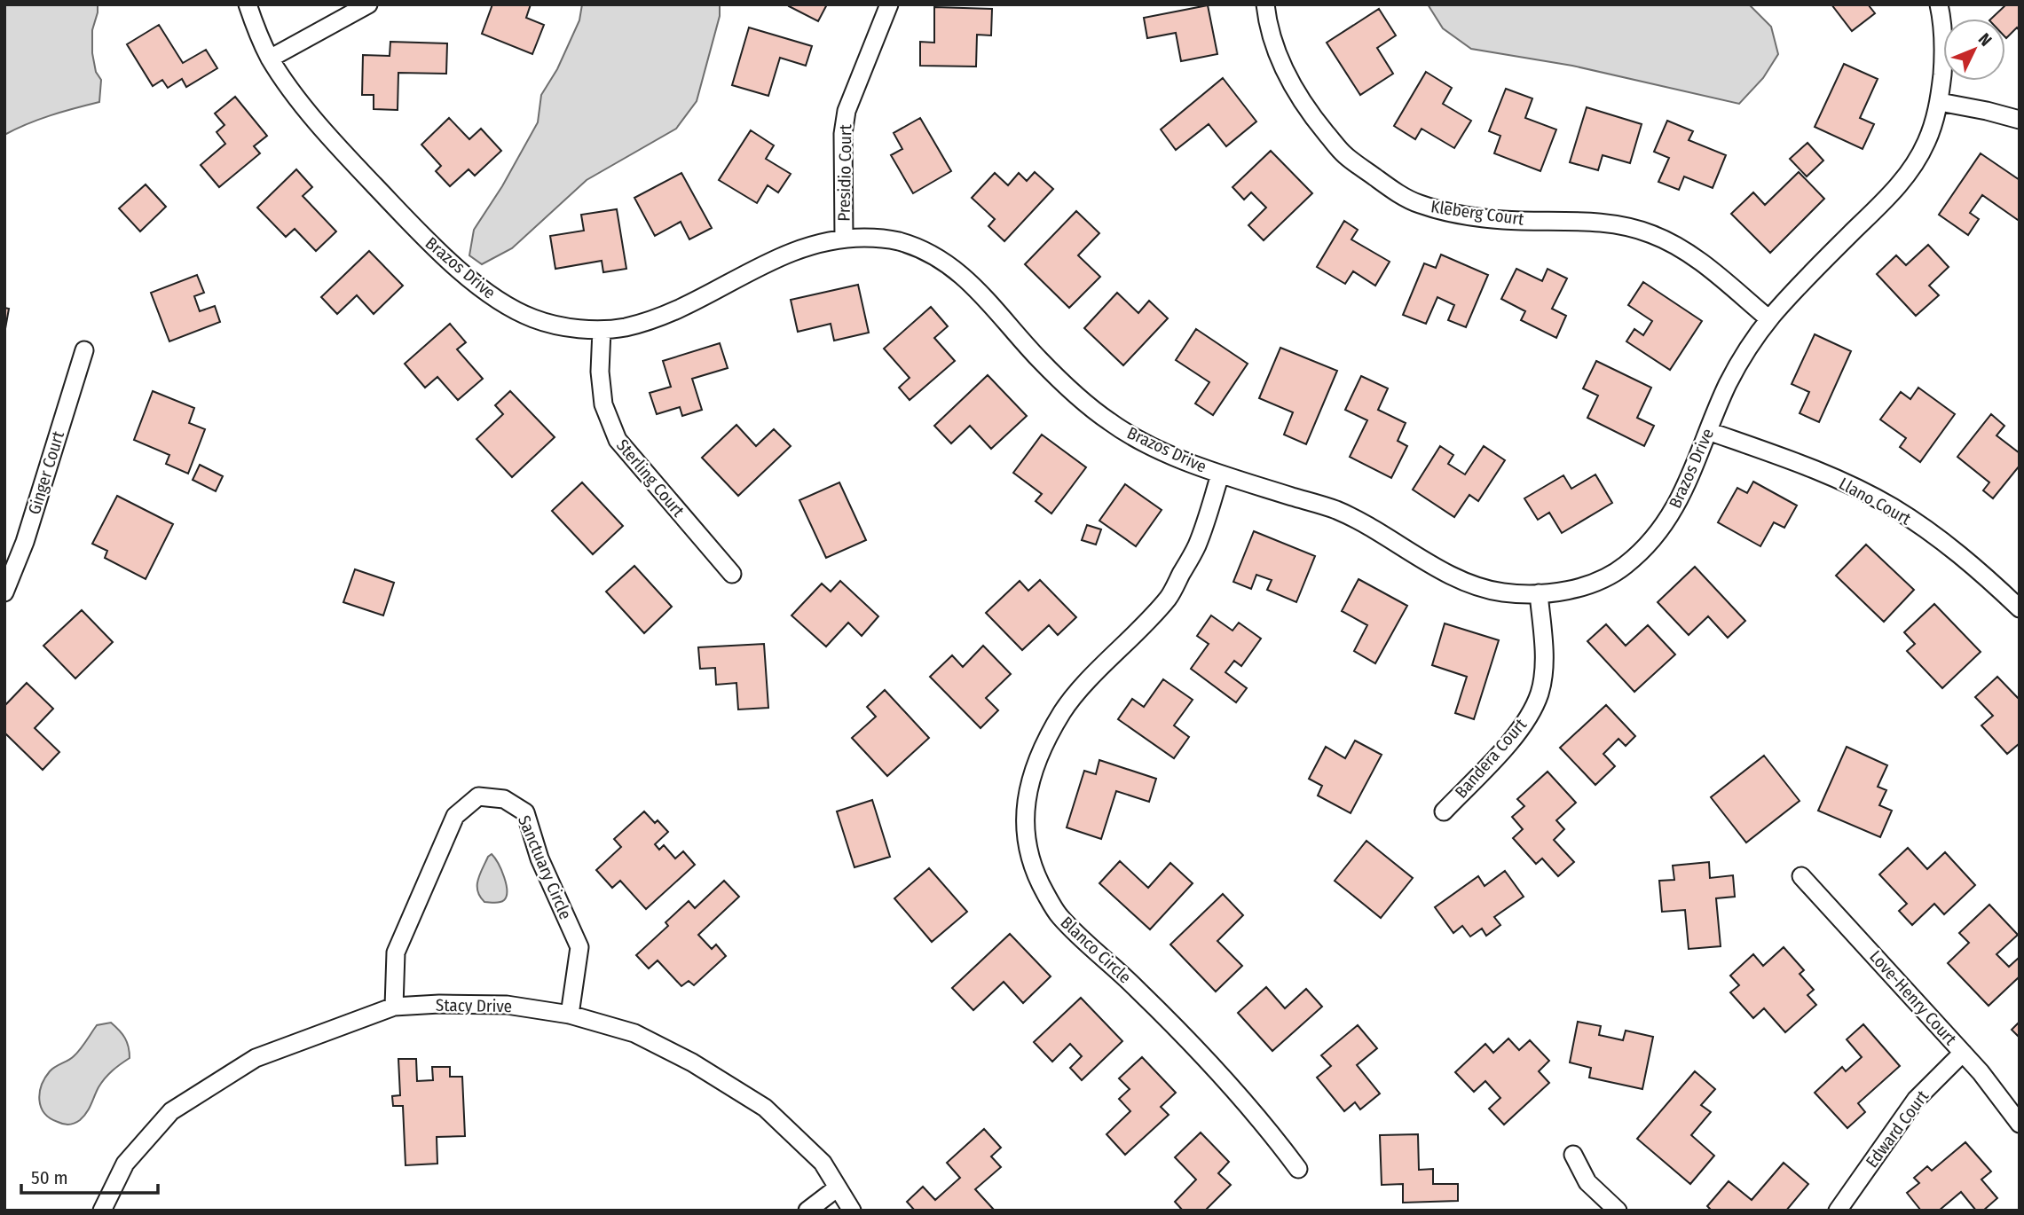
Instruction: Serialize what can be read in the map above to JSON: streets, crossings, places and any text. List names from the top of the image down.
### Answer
{
  "streets": {
    "street": [
      "Presidio Court",
      "Kleberg Court",
      "Brazos Drive",
      "Ginger Court",
      "Sterling Court",
      "Llano Court",
      "Bandera Court",
      "Sanctuary Circle",
      "Blanco Circle",
      "Love-Henry Court",
      "Stacy Drive",
      "Edward Court"
    ]
  },
  "crossings": [
    ["Presidio Court", "Brazos Drive"],
    ["Kleberg Court", "Brazos Drive"],
    ["Brazos Drive", "Sterling Court"],
    ["Brazos Drive", "Llano Court"],
    ["Brazos Drive", "Bandera Court"],
    ["Brazos Drive", "Blanco Circle"],
    ["Sanctuary Circle", "Stacy Drive"],
    ["Love-Henry Court", "Edward Court"]
  ],
  "scale_bar": "50 m",
  "north": "top right"
}
